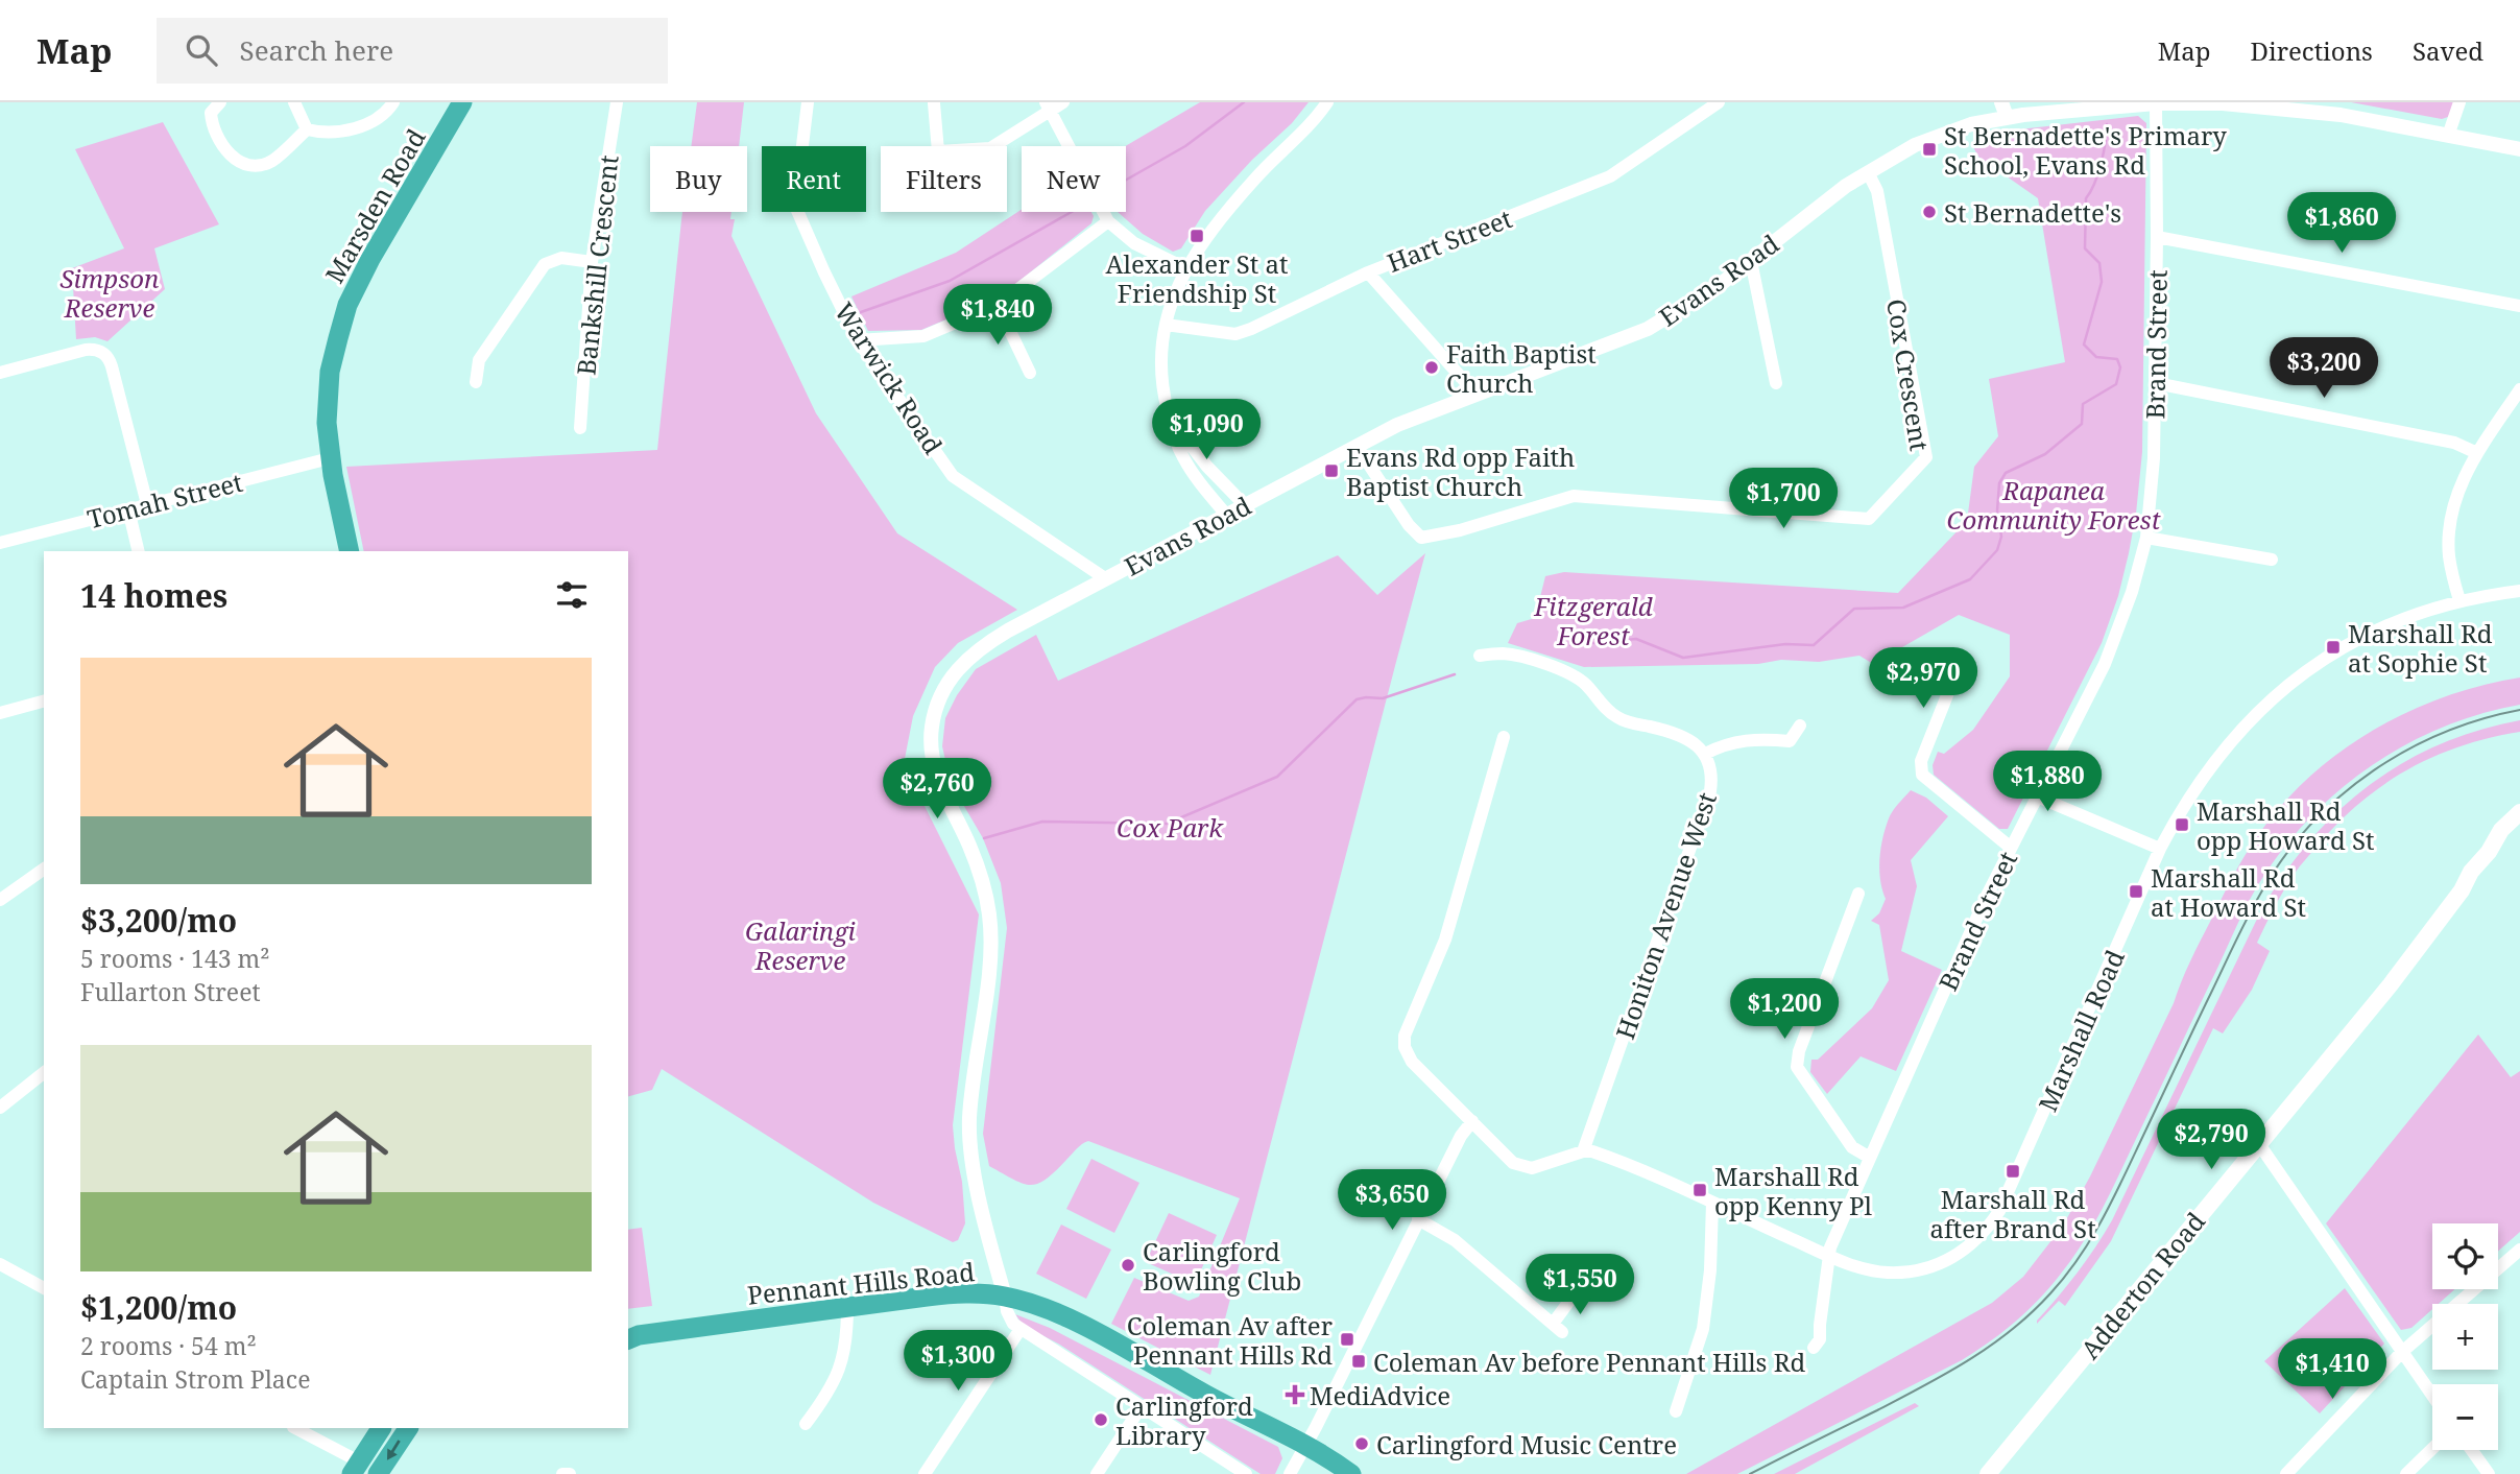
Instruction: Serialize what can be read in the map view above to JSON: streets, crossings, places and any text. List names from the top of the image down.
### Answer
{
  "streets": {
    "highway": ["Marsden Road", "Pennant Hills Road"],
    "main road": ["Adderton Road"],
    "street": [
      "Hart Street",
      "Bankshill Crescent",
      "Evans Road",
      "Brand Street",
      "Cox Crescent",
      "Warwick Road",
      "Tomah Street",
      "Honiton Avenue West",
      "Marshall Road"
    ]
  },
  "crossings": [
    ["Marsden Road", "Tomah Street"],
    ["Evans Road", "Brand Street"],
    ["Evans Road", "Cox Crescent"],
    ["Evans Road", "Warwick Road"],
    ["Evans Road", "Pennant Hills Road"],
    ["Brand Street", "Marshall Road"],
    ["Honiton Avenue West", "Marshall Road"]
  ],
  "parks": [
    "Simpson Reserve",
    "Rapanea Community Forest",
    "Fitzgerald Forest",
    "Cox Park",
    "Galaringi Reserve"
  ],
  "places": {
    "transit": [
      "St Bernadette's Primary School, Evans Rd",
      "Alexander St at Friendship St",
      "Evans Rd opp Faith Baptist Church",
      "Marshall Rd at Sophie St",
      "Marshall Rd opp Howard St",
      "Marshall Rd at Howard St",
      "Marshall Rd after Brand St",
      "Marshall Rd opp Kenny Pl",
      "Coleman Av after Pennant Hills Rd",
      "Coleman Av before Pennant Hills Rd"
    ],
    "other": [
      "St Bernadette's",
      "Faith Baptist Church",
      "Carlingford Bowling Club",
      "Carlingford Library",
      "Carlingford Music Centre"
    ],
    "health": ["MediAdvice"]
  },
  "page": {
    "header": "Map",
    "search": "Search here",
    "nav": ["Map", "Directions", "Saved"],
    "chip": [
      "Buy",
      "Rent",
      "Filters",
      "New"
    ],
    "price": [
      "$1,860",
      "$1,840",
      "$3,200",
      "$1,090",
      "$1,700",
      "$2,970",
      "$1,880",
      "$2,760",
      "$1,200",
      "$2,790",
      "$3,650",
      "$1,550",
      "$1,300",
      "$1,410"
    ],
    "heading": "14 homes",
    "list": [
      {
        "name": "$3,200/mo",
        "note": "5 rooms · 143 m² · Fullarton Street"
      },
      {
        "name": "$1,200/mo",
        "note": "2 rooms · 54 m² · Captain Strom Place"
      }
    ],
    "map_buttons": ["+", "−"]
  }
}
